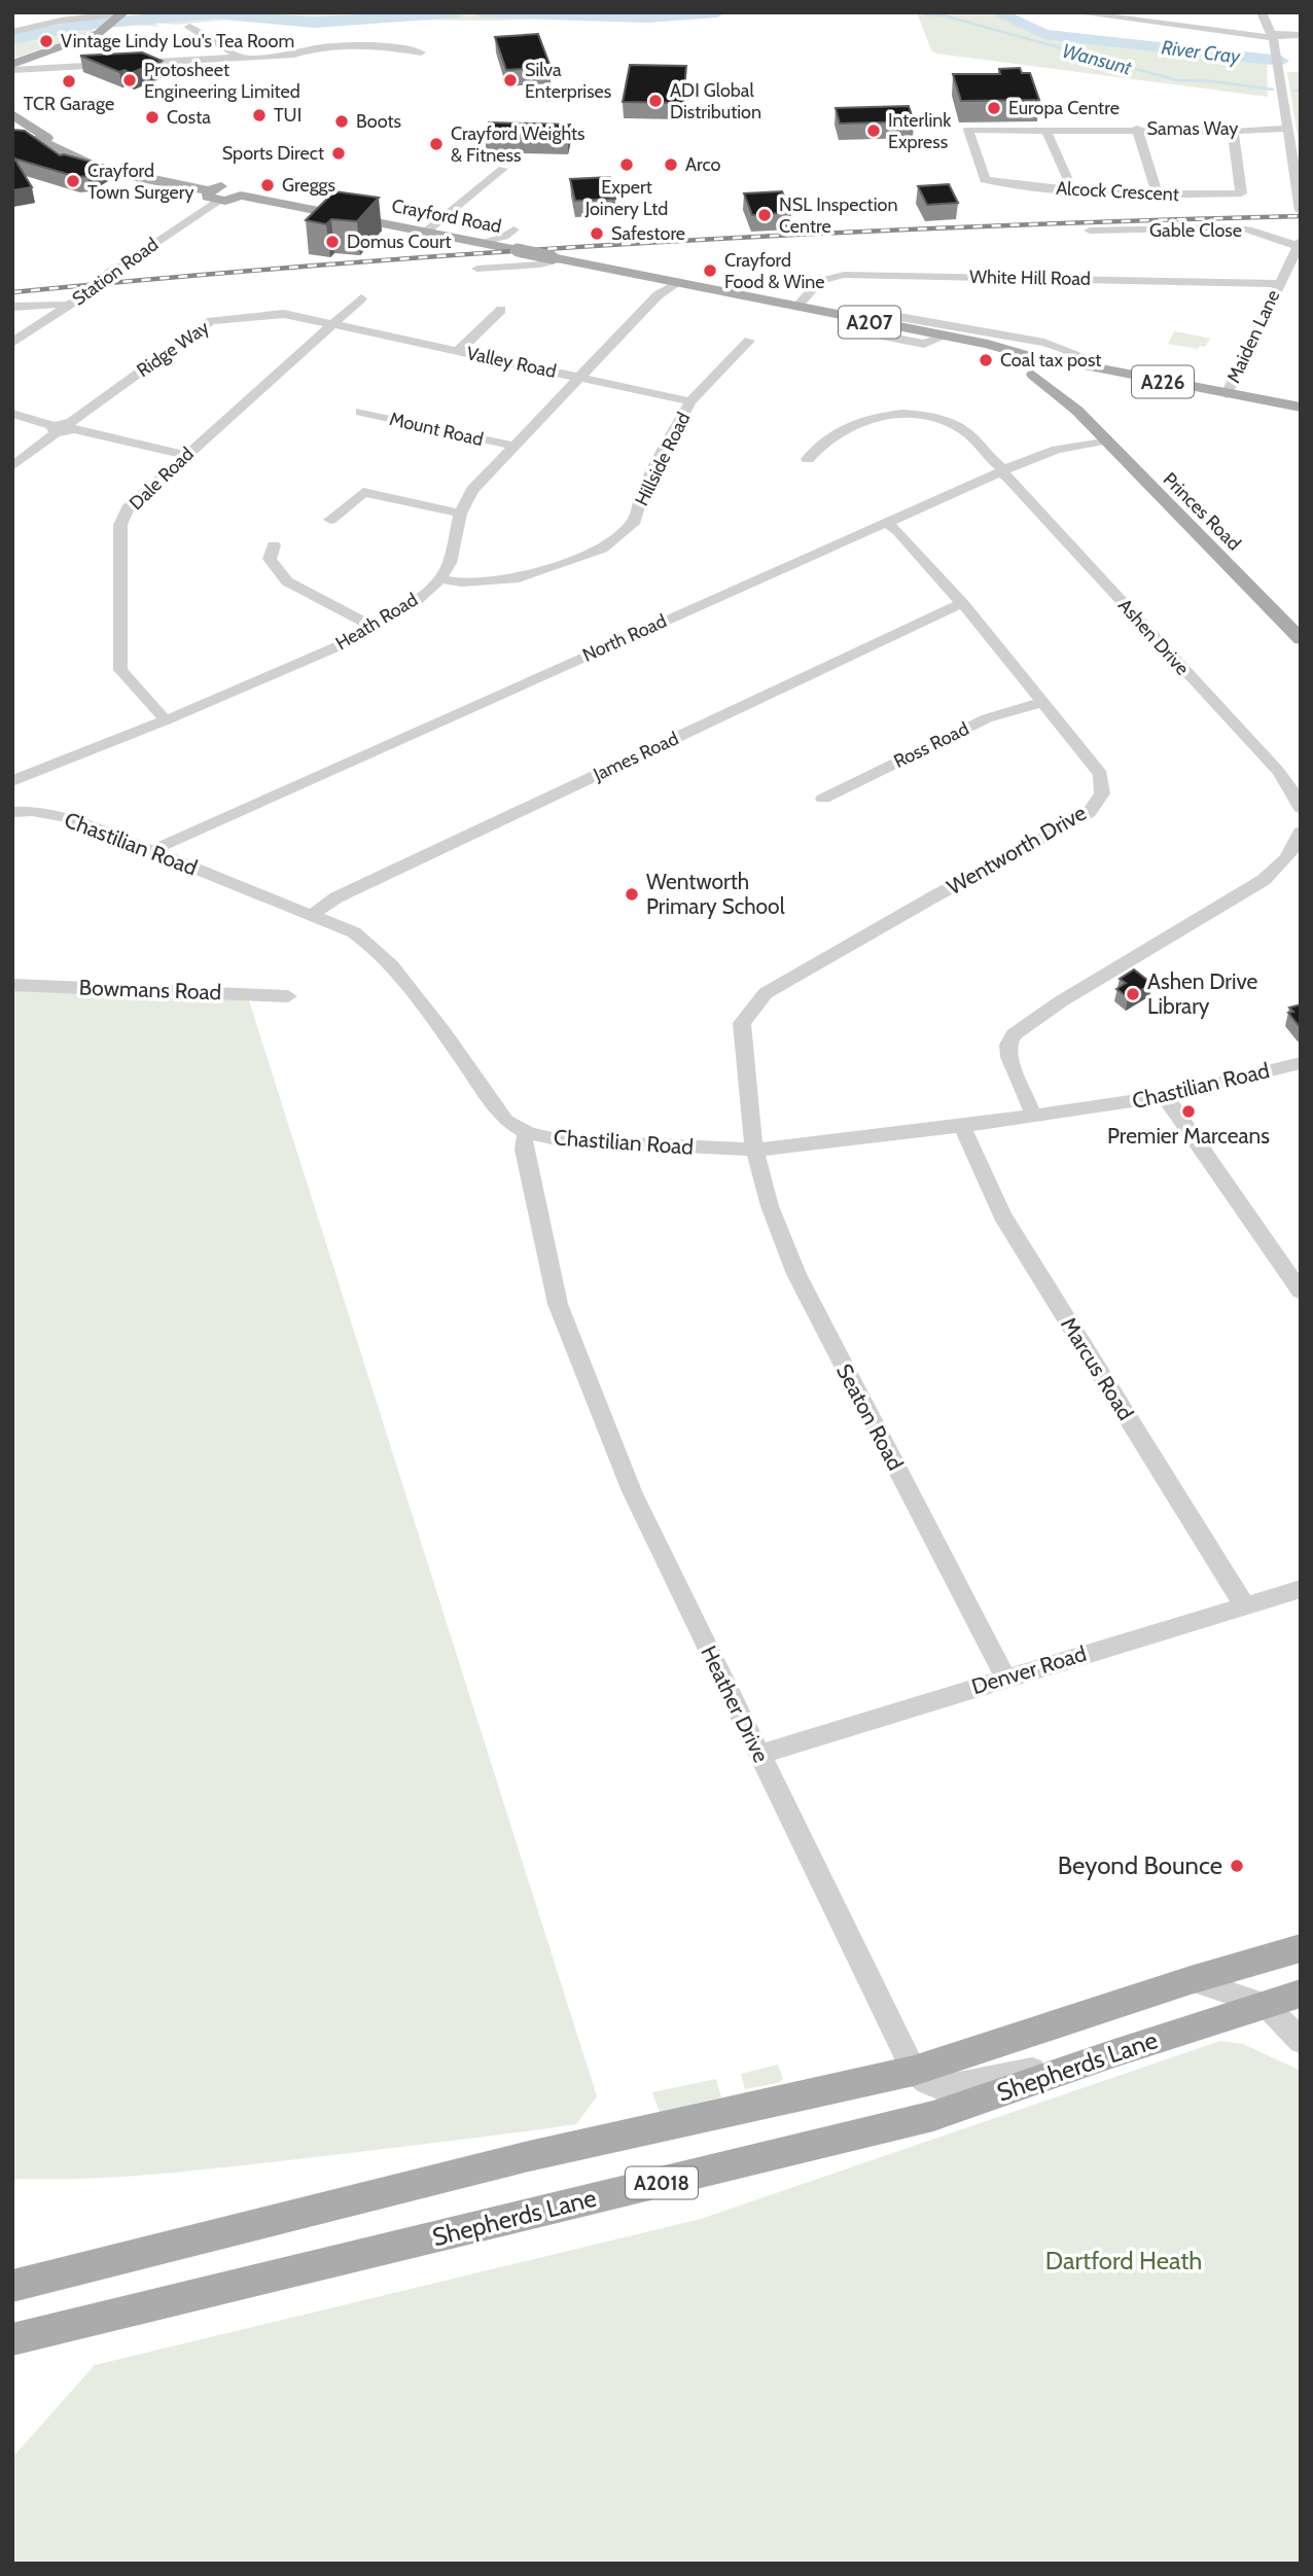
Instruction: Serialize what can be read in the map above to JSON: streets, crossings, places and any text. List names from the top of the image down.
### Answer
{
  "streets": {
    "main road": [
      "Crayford Road",
      "A207",
      "A226",
      "Princes Road",
      "Shepherds Lane",
      "A2018"
    ],
    "street": [
      "Samas Way",
      "Alcock Crescent",
      "Gable Close",
      "Station Road",
      "White Hill Road",
      "Maiden Lane",
      "Ridge Way",
      "Valley Road",
      "Mount Road",
      "Hillside Road",
      "Dale Road",
      "Heath Road",
      "Ashen Drive",
      "North Road",
      "Ross Road",
      "James Road",
      "Chastilian Road",
      "Wentworth Drive",
      "Bowmans Road",
      "Marcus Road",
      "Seaton Road",
      "Denver Road",
      "Heather Drive"
    ]
  },
  "crossings": [
    ["Samas Way", "Alcock Crescent"],
    ["Crayford Road", "Station Road"],
    ["Crayford Road", "White Hill Road"],
    ["Crayford Road", "A207"],
    ["Crayford Road", "Princes Road"],
    ["Crayford Road", "Heath Road"],
    ["Gable Close", "Maiden Lane"],
    ["White Hill Road", "Maiden Lane"],
    ["A207", "A226"],
    ["A207", "Princes Road"],
    ["Maiden Lane", "A226"],
    ["Ridge Way", "Valley Road"],
    ["Ridge Way", "Dale Road"],
    ["Valley Road", "Hillside Road"],
    ["Valley Road", "Dale Road"],
    ["Valley Road", "Heath Road"],
    ["A226", "Princes Road"],
    ["Mount Road", "Heath Road"],
    ["Hillside Road", "Heath Road"],
    ["Dale Road", "Heath Road"],
    ["Princes Road", "North Road"],
    ["Ashen Drive", "North Road"],
    ["North Road", "Chastilian Road"],
    ["North Road", "Wentworth Drive"],
    ["Ross Road", "Wentworth Drive"],
    ["James Road", "Chastilian Road"],
    ["James Road", "Wentworth Drive"],
    ["Chastilian Road", "Wentworth Drive"],
    ["Chastilian Road", "Marcus Road"],
    ["Chastilian Road", "Seaton Road"],
    ["Chastilian Road", "Heather Drive"],
    ["Wentworth Drive", "Seaton Road"],
    ["Marcus Road", "Denver Road"],
    ["Seaton Road", "Denver Road"],
    ["Denver Road", "Heather Drive"],
    ["Heather Drive", "Shepherds Lane"]
  ],
  "water": ["River Cray", "Wansunt"],
  "parks": ["Dartford Heath"],
  "places": [
    "Vintage Lindy Lou's Tea Room",
    "Protosheet Engineering Limited",
    "Silva Enterprises",
    "TCR Garage",
    "ADI Global Distribution",
    "Europa Centre",
    "TUI",
    "Costa",
    "Boots",
    "Interlink Express",
    "Crayford Weights & Fitness",
    "Sports Direct",
    "Expert Joinery Ltd",
    "Arco",
    "Crayford Town Surgery",
    "Greggs",
    "NSL Inspection Centre",
    "Safestore",
    "Domus Court",
    "Crayford Food & Wine",
    "Coal tax post",
    "Wentworth Primary School",
    "Ashen Drive Library",
    "Premier Marceans",
    "Beyond Bounce"
  ]
}
